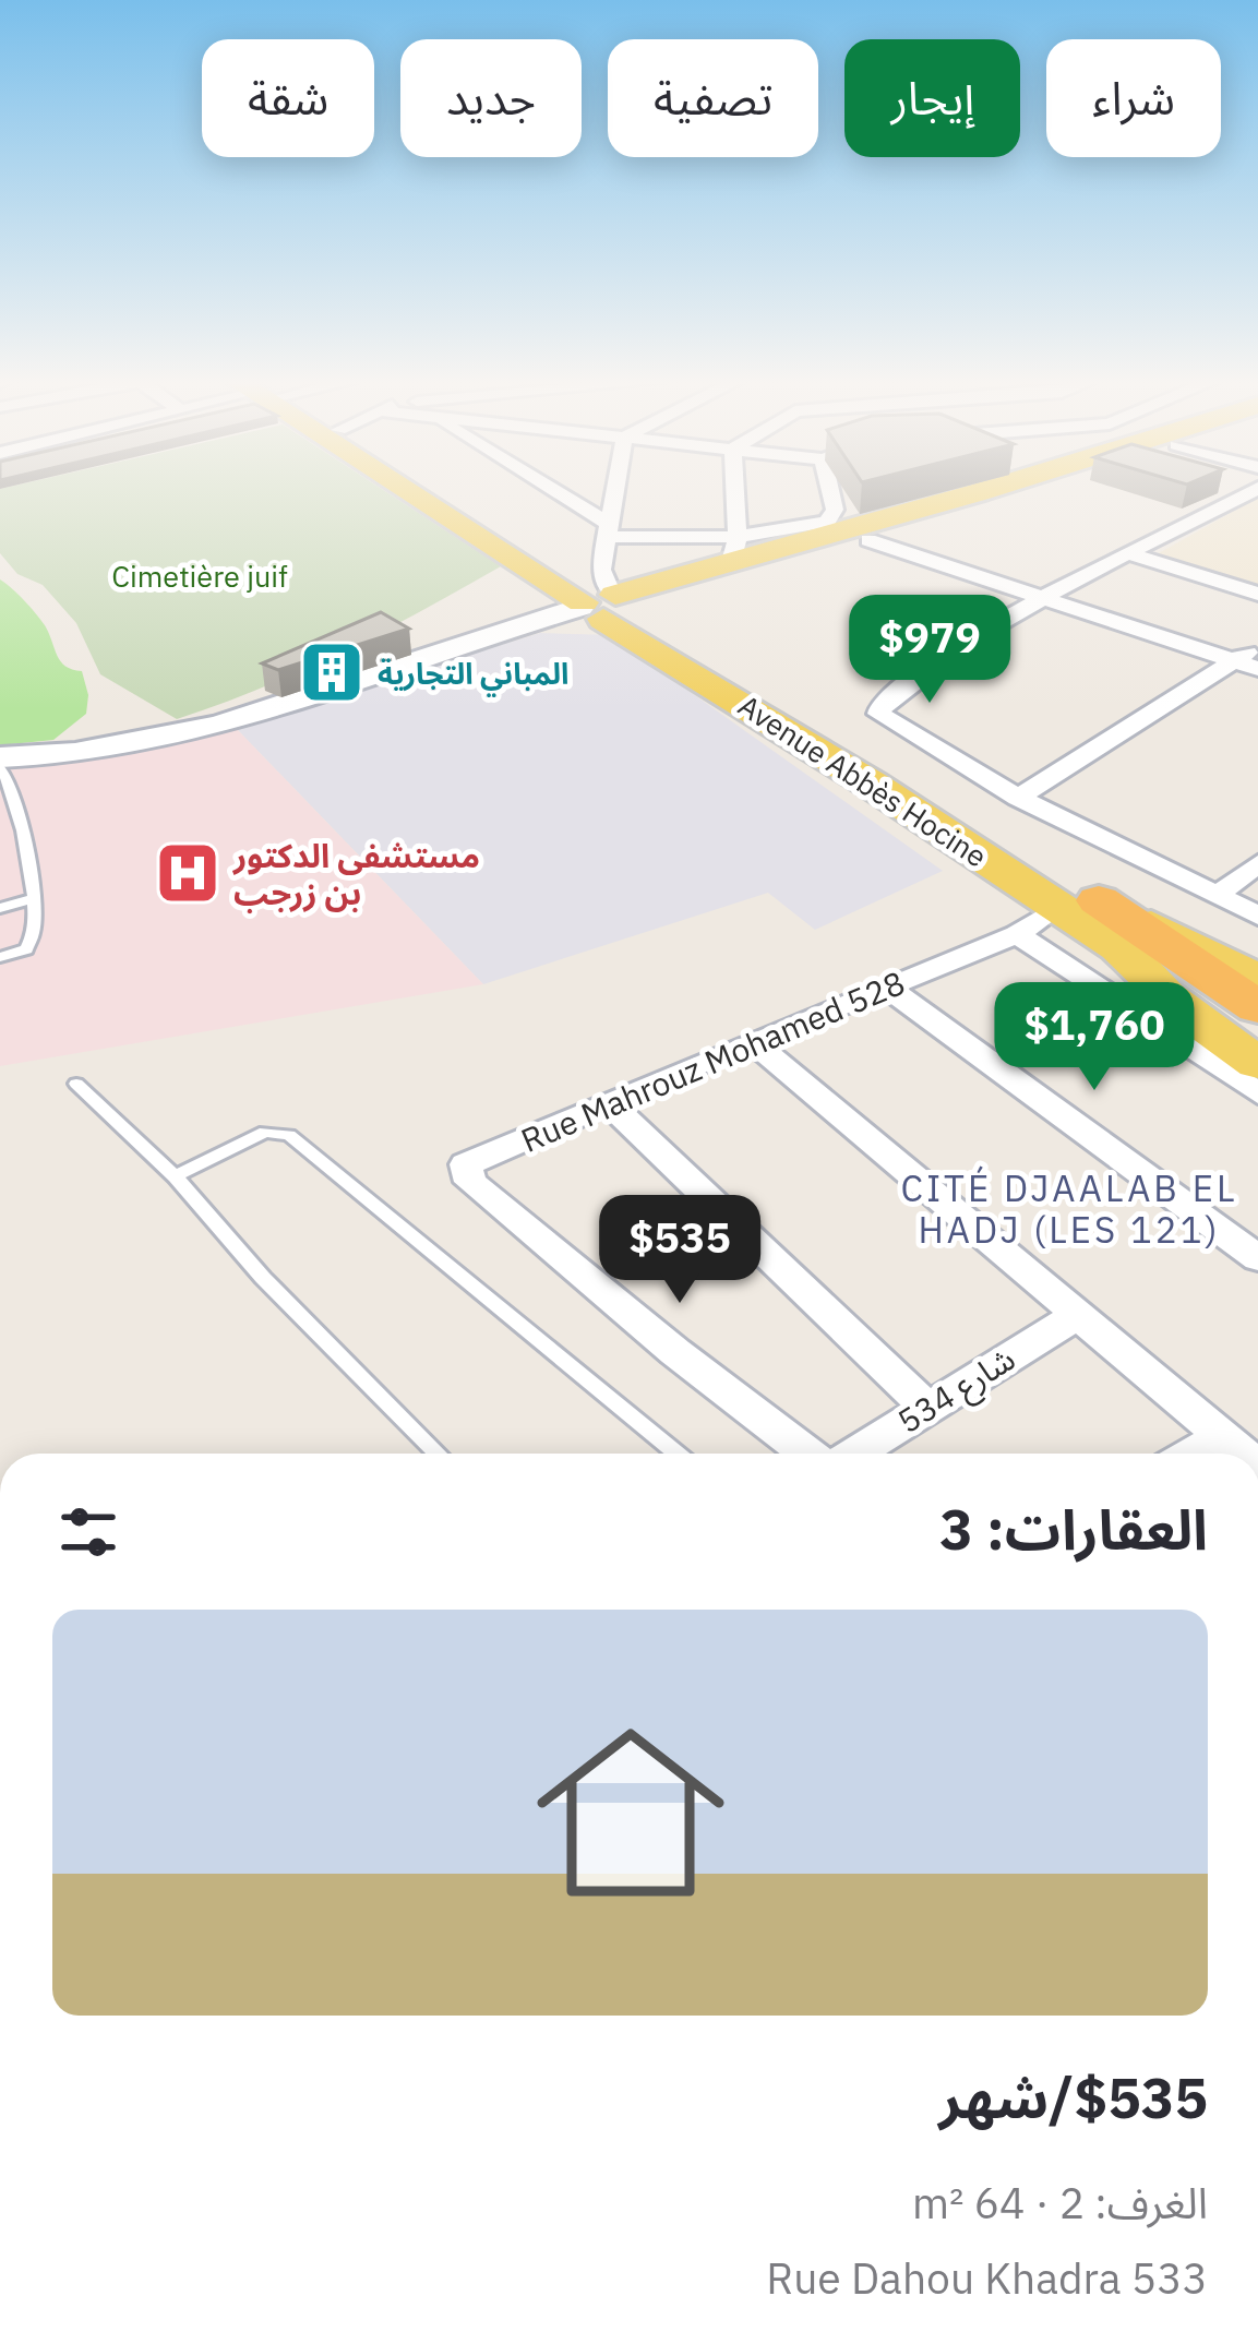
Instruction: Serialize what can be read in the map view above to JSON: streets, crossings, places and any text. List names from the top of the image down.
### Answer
{
  "streets": {
    "main road": ["Avenue Abbès Hocine"],
    "street": ["Rue Mahrouz Mohamed 528", "534 شارع"]
  },
  "crossings": [
    ["Avenue Abbès Hocine", "Rue Mahrouz Mohamed 528"]
  ],
  "districts": ["CITÉ DJAALAB EL HADJ (LES 121)"],
  "parks": ["Cimetière juif"],
  "places": {
    "building": ["المباني التجارية"],
    "hospital": ["مستشفى الدكتور بن زرجب"]
  },
  "page": {
    "chip": [
      "شراء",
      "إيجار",
      "تصفية",
      "جديد",
      "شقة"
    ],
    "price": ["$979", "$1,760", "$535"],
    "heading": "العقارات: 3",
    "list": [
      {
        "name": "$535/شهر",
        "note": "الغرف: 2 · 64 m² · Rue Dahou Khadra 533"
      }
    ]
  }
}
